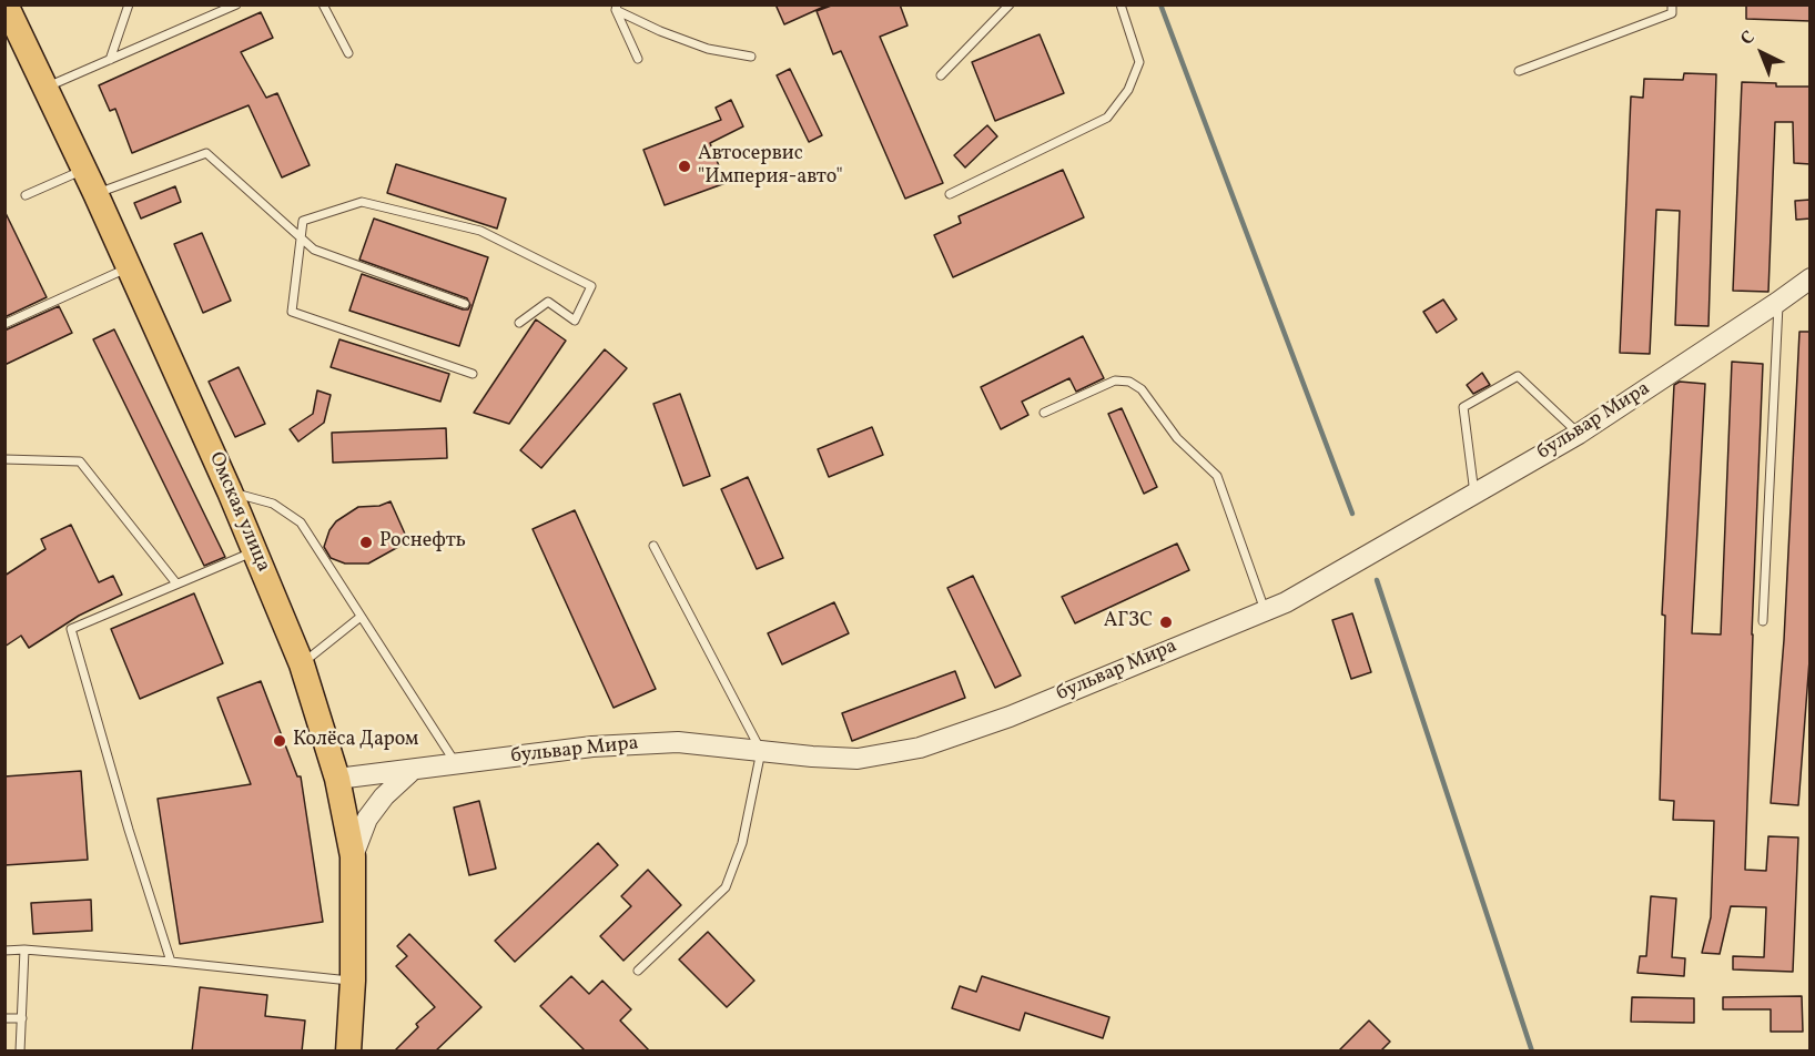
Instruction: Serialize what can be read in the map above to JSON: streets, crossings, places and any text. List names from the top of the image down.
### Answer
{
  "streets": {
    "main road": ["Омская улица"],
    "street": ["бульвар Мира"]
  },
  "crossings": [
    ["бульвар Мира", "Омская улица"]
  ],
  "places": [
    "Автосервис \"Империя-авто\"",
    "Роснефть",
    "АГЗС",
    "Колёса Даром"
  ],
  "north": "top left"
}
